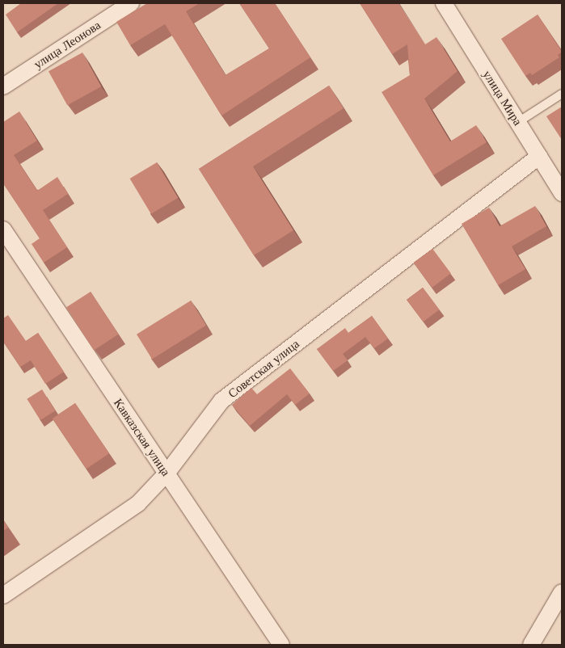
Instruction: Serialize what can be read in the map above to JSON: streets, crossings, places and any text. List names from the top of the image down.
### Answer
{
  "streets": {
    "street": [
      "улица Леонова",
      "улица Мира",
      "Советская улица",
      "Кавказская улица"
    ]
  },
  "crossings": [
    ["улица Мира", "Советская улица"],
    ["Советская улица", "Кавказская улица"]
  ]
}
